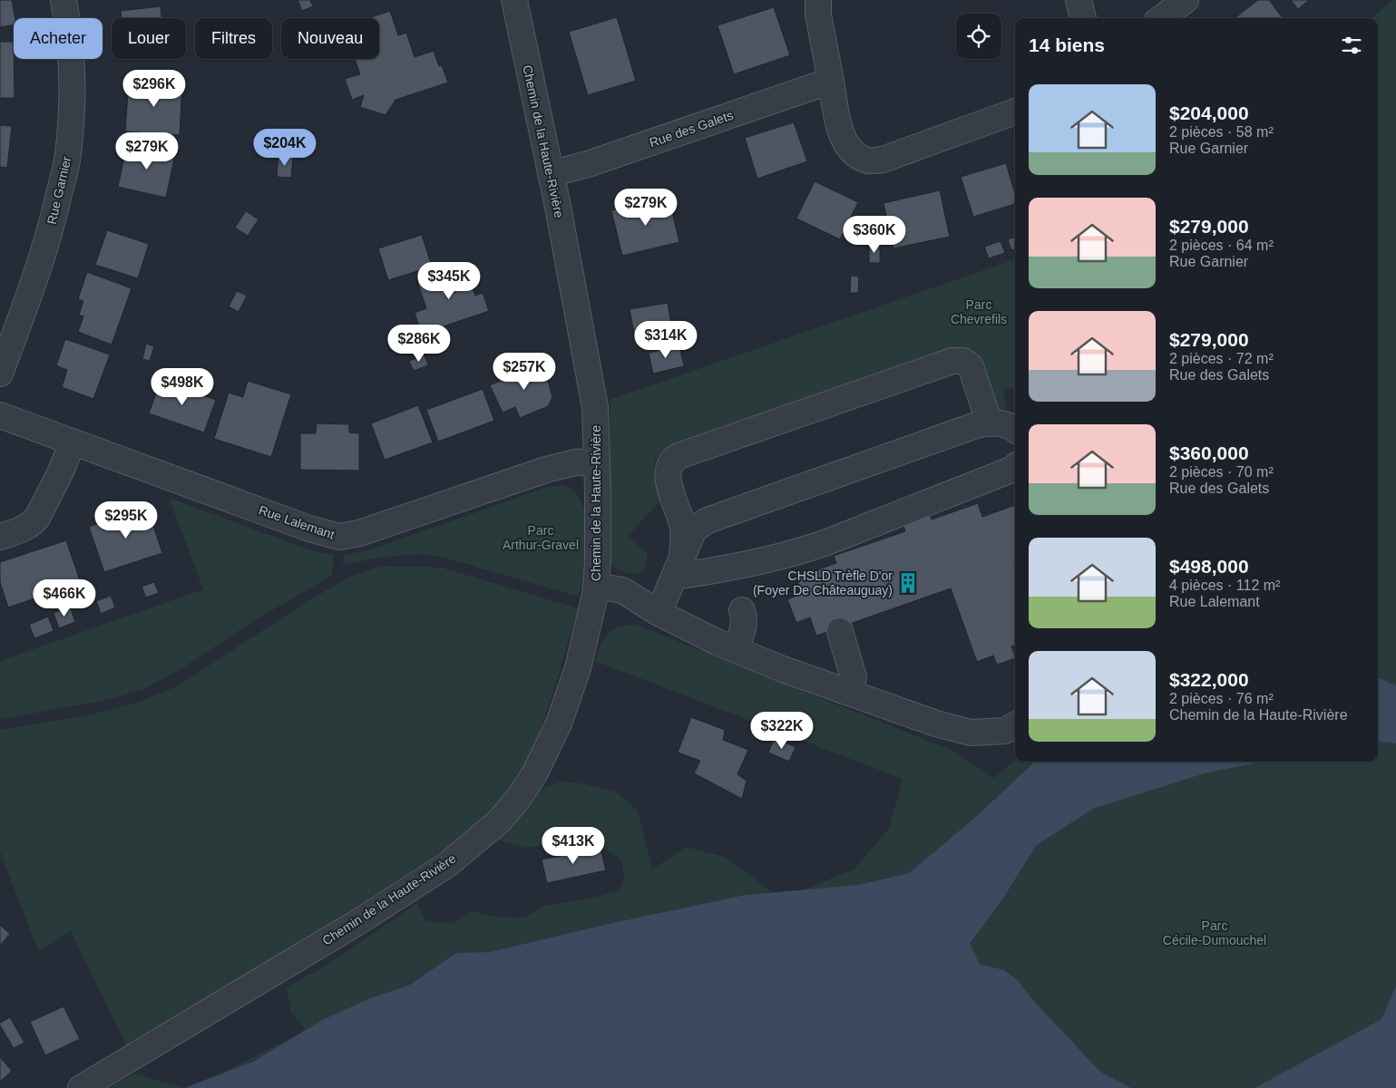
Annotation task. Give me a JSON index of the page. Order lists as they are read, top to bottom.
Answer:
{
  "streets": {
    "street": [
      "Rue des Galets",
      "Chemin de la Haute-Rivière",
      "Rue Garnier",
      "Rue Lalemant"
    ]
  },
  "crossings": [
    ["Rue des Galets", "Chemin de la Haute-Rivière"],
    ["Chemin de la Haute-Rivière", "Rue Lalemant"]
  ],
  "parks": ["Parc Chevrefils", "Parc Arthur-Gravel", "Parc Cécile-Dumouchel"],
  "places": {
    "building": ["CHSLD Trèfle D'or (Foyer De Châteauguay)"]
  },
  "page": {
    "chip": [
      "Acheter",
      "Louer",
      "Filtres",
      "Nouveau"
    ],
    "heading": "14 biens",
    "price": [
      "$296K",
      "$204K",
      "$279K",
      "$279K",
      "$360K",
      "$345K",
      "$314K",
      "$286K",
      "$257K",
      "$498K",
      "$295K",
      "$466K",
      "$322K",
      "$413K"
    ],
    "list": [
      {
        "name": "$204,000",
        "note": "2 pièces · 58 m² · Rue Garnier"
      },
      {
        "name": "$279,000",
        "note": "2 pièces · 64 m² · Rue Garnier"
      },
      {
        "name": "$279,000",
        "note": "2 pièces · 72 m² · Rue des Galets"
      },
      {
        "name": "$360,000",
        "note": "2 pièces · 70 m² · Rue des Galets"
      },
      {
        "name": "$498,000",
        "note": "4 pièces · 112 m² · Rue Lalemant"
      },
      {
        "name": "$322,000",
        "note": "2 pièces · 76 m² · Chemin de la Haute-Rivière"
      }
    ]
  }
}
